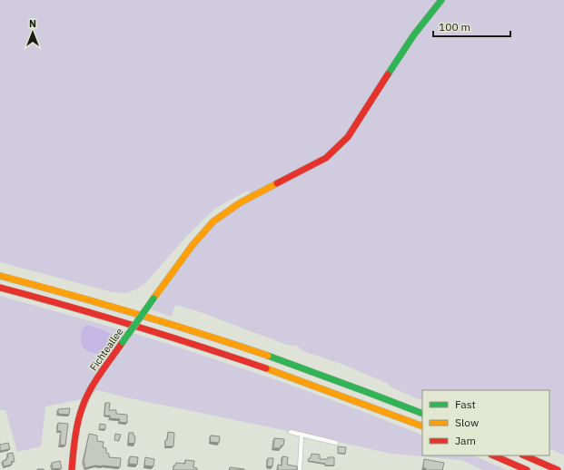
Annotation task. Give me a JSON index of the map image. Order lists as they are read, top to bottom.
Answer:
{
  "streets": {
    "main road": ["Fichteallee"]
  },
  "legend": ["Fast", "Slow", "Jam"],
  "scale_bar": "100 m",
  "north": "top"
}
